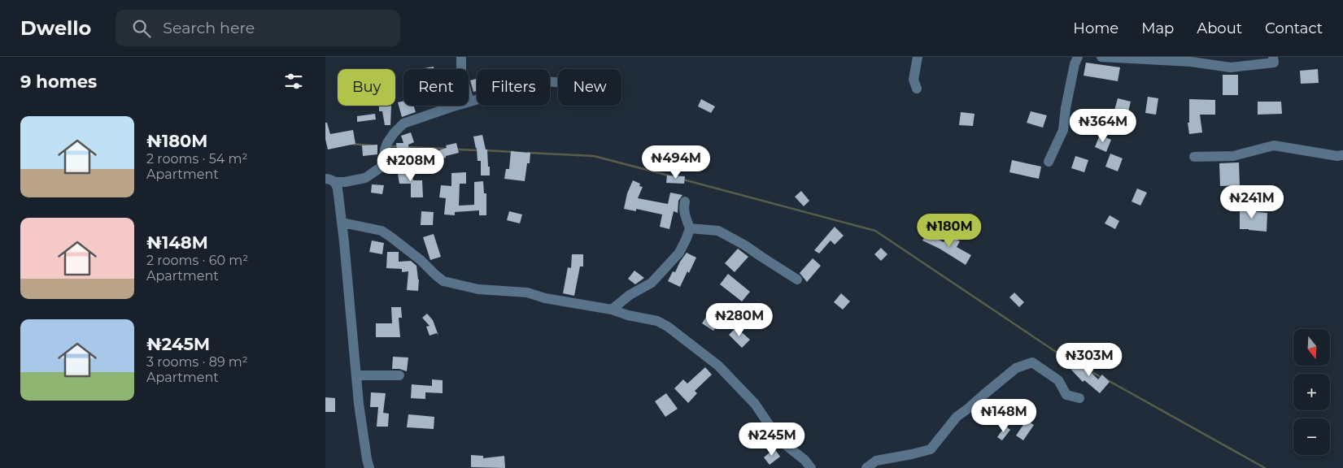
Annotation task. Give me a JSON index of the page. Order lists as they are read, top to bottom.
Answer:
{
  "north": "bottom",
  "page": {
    "header": "Dwello",
    "search": "Search here",
    "nav": [
      "Home",
      "Map",
      "About",
      "Contact"
    ],
    "heading": "9 homes",
    "chip": [
      "Buy",
      "Rent",
      "Filters",
      "New"
    ],
    "list": [
      {
        "name": "₦180M",
        "note": "2 rooms · 54 m² · Apartment"
      },
      {
        "name": "₦148M",
        "note": "2 rooms · 60 m² · Apartment"
      },
      {
        "name": "₦245M",
        "note": "3 rooms · 89 m² · Apartment"
      }
    ],
    "price": [
      "₦364M",
      "₦494M",
      "₦208M",
      "₦241M",
      "₦180M",
      "₦280M",
      "₦303M",
      "₦148M",
      "₦245M"
    ],
    "map_buttons": ["+", "−"]
  }
}
